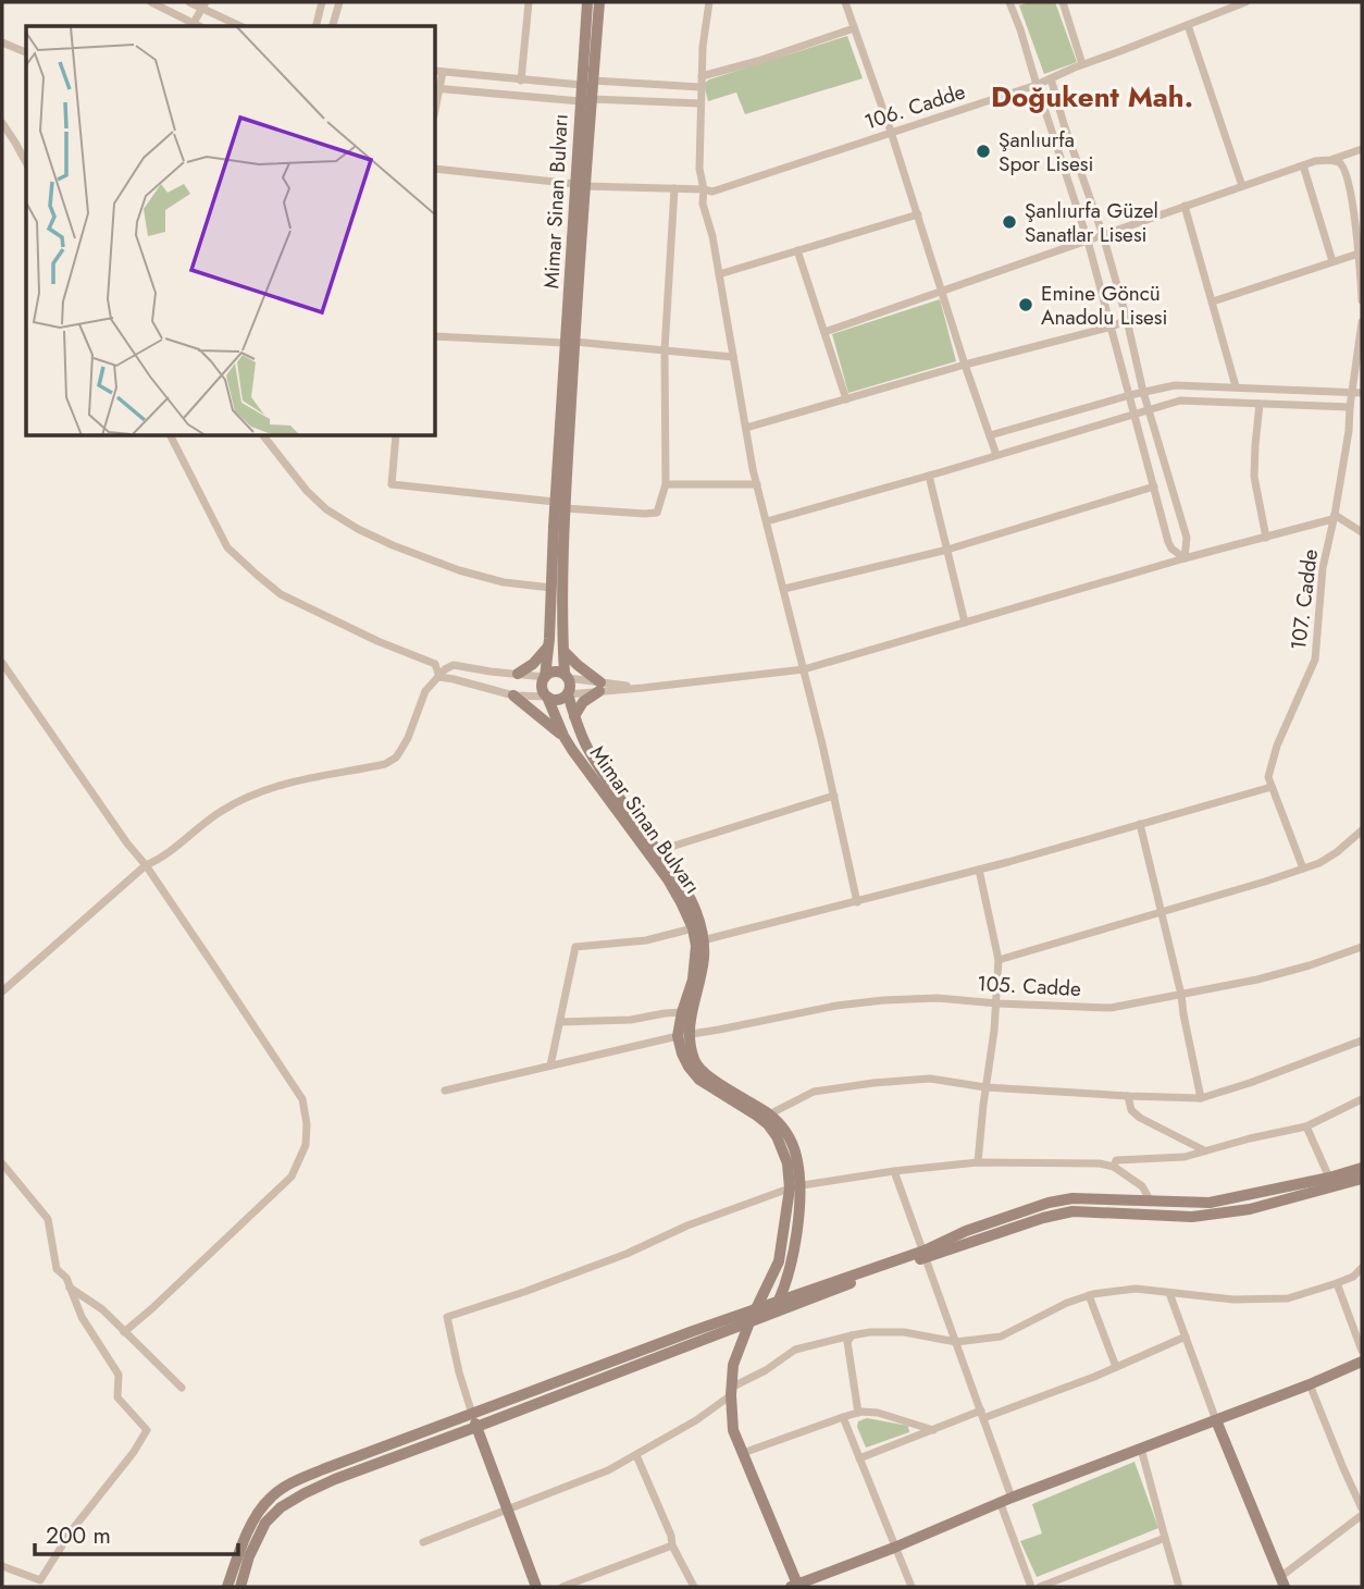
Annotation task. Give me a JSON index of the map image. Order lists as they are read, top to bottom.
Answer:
{
  "streets": {
    "main road": ["Mimar Sinan Bulvarı"],
    "street": ["106. Cadde", "107. Cadde", "105. Cadde"]
  },
  "crossings": [
    ["106. Cadde", "Mimar Sinan Bulvarı"],
    ["Mimar Sinan Bulvarı", "105. Cadde"]
  ],
  "districts": ["Doğukent Mah."],
  "places": ["Şanlıurfa Spor Lisesi", "Şanlıurfa Güzel Sanatlar Lisesi", "Emine Göncü Anadolu Lisesi"],
  "scale_bar": "200 m"
}
